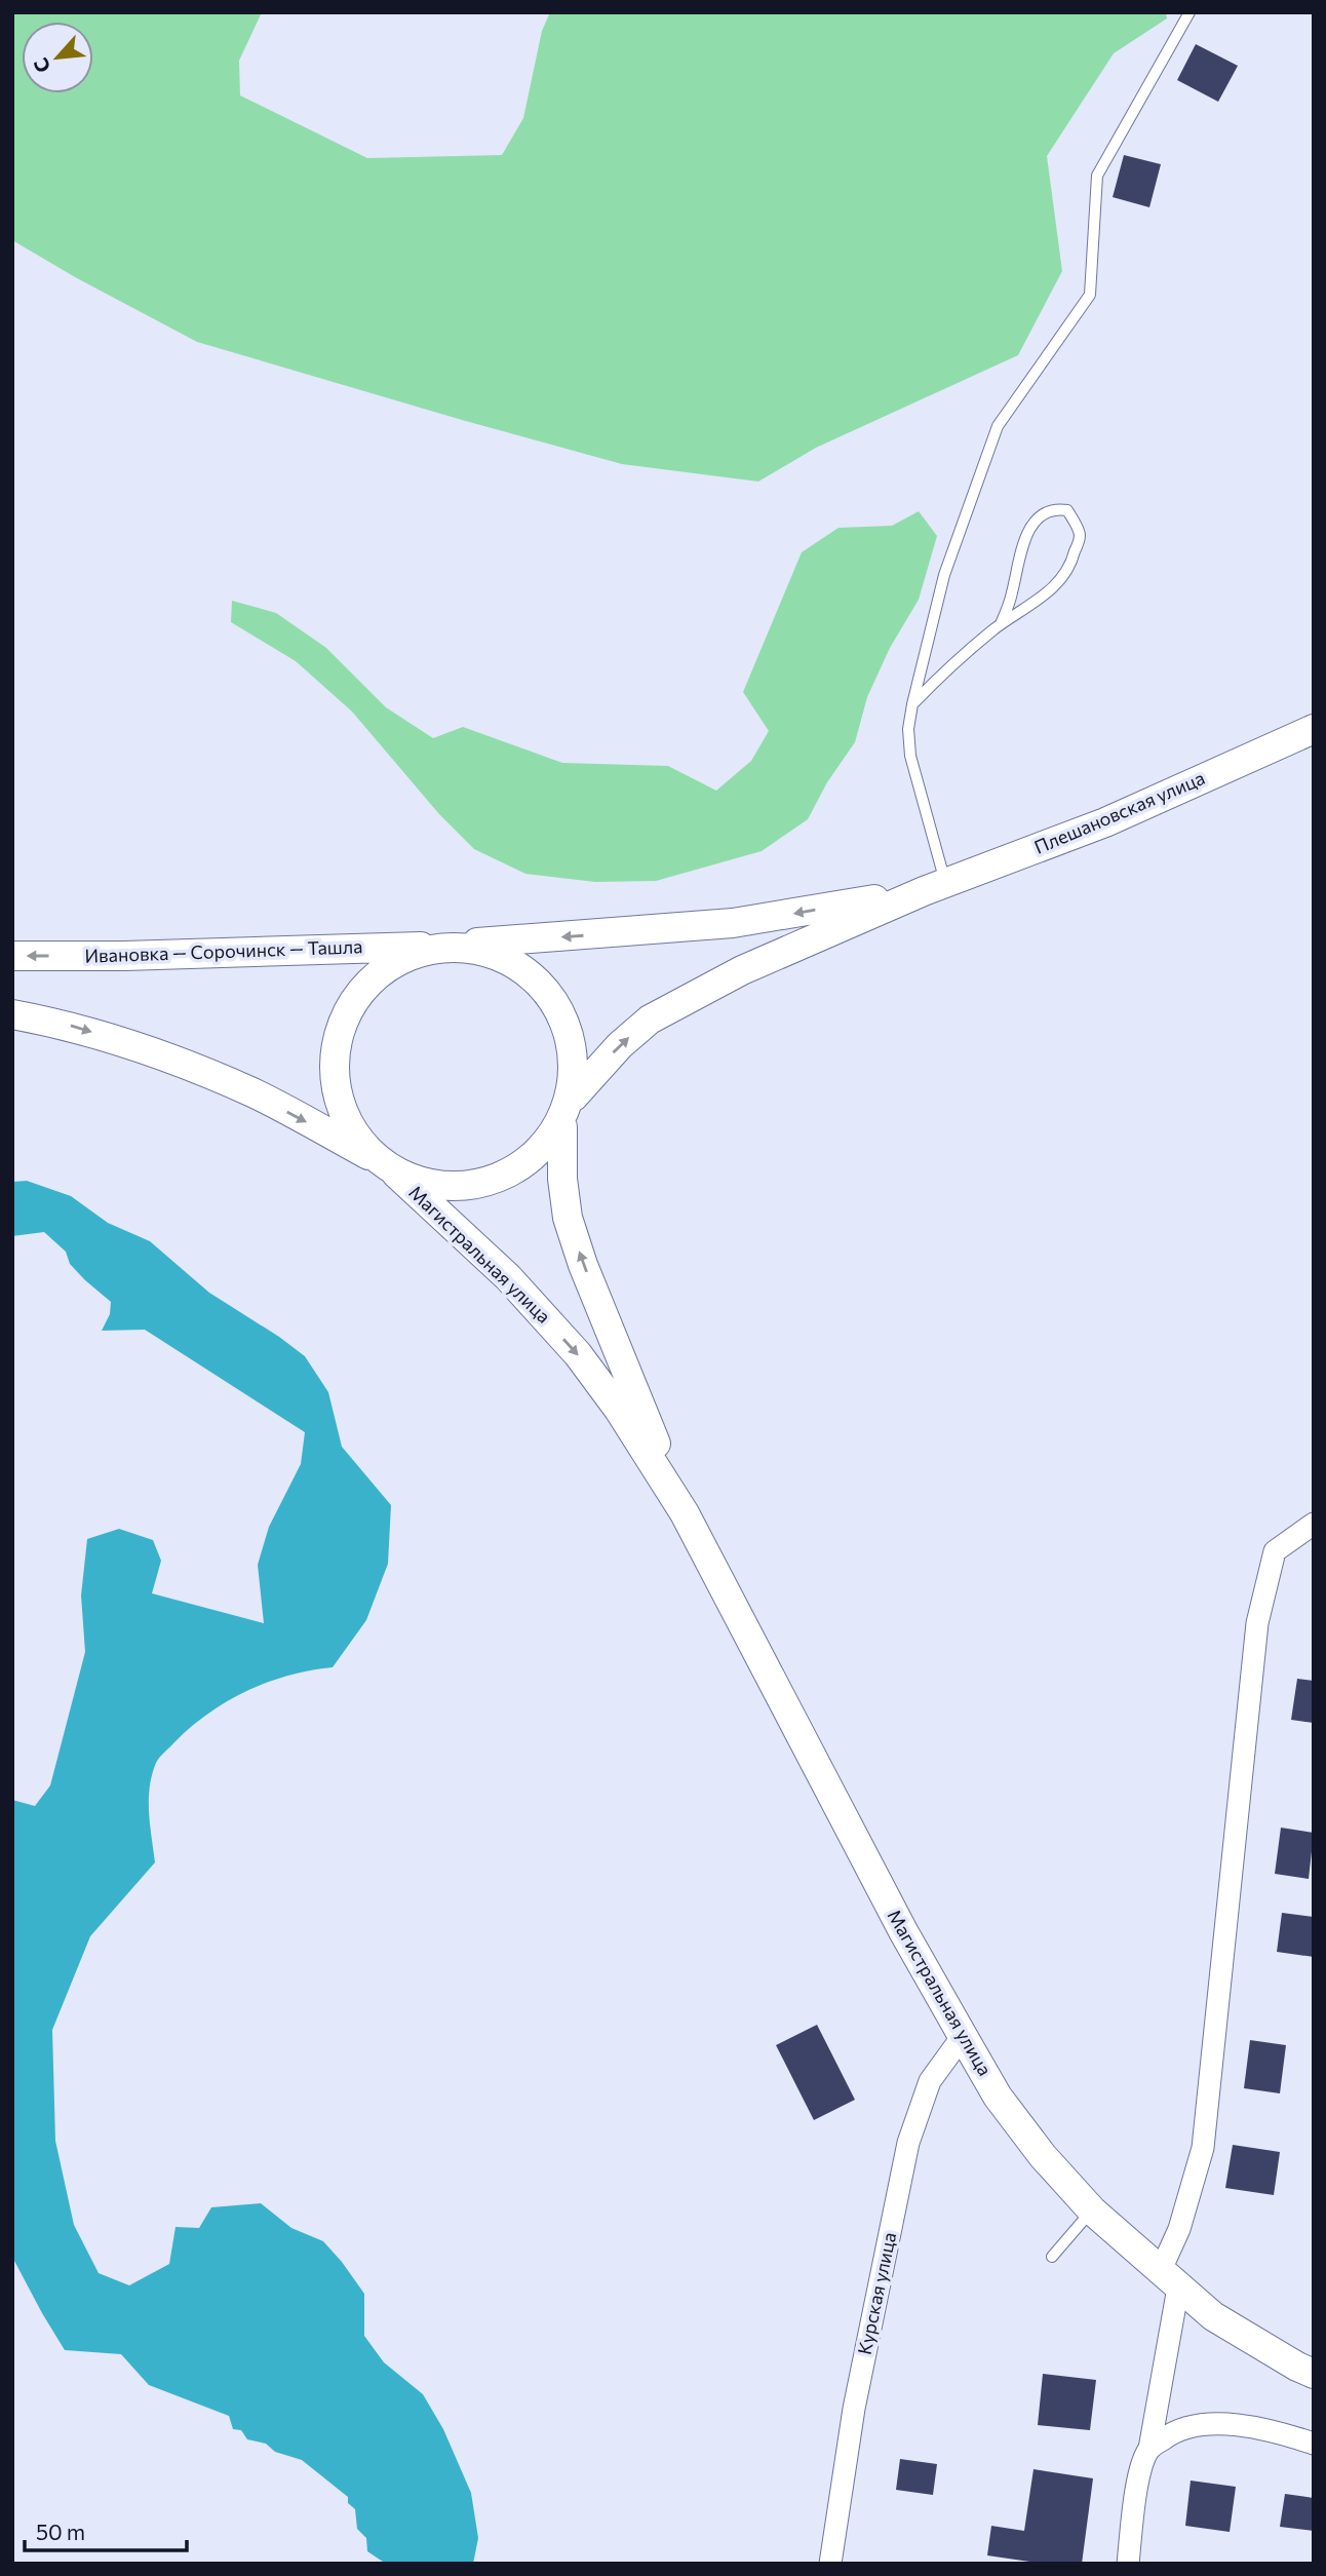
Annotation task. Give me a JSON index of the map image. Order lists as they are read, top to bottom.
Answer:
{
  "streets": {
    "main road": ["Плешановская улица", "Ивановка — Сорочинск — Ташла", "Магистральная улица"],
    "street": ["Курская улица"]
  },
  "crossings": [
    ["Ивановка — Сорочинск — Ташла", "Магистральная улица"],
    ["Магистральная улица", "Курская улица"]
  ],
  "scale_bar": "50 m",
  "north": "bottom left"
}
